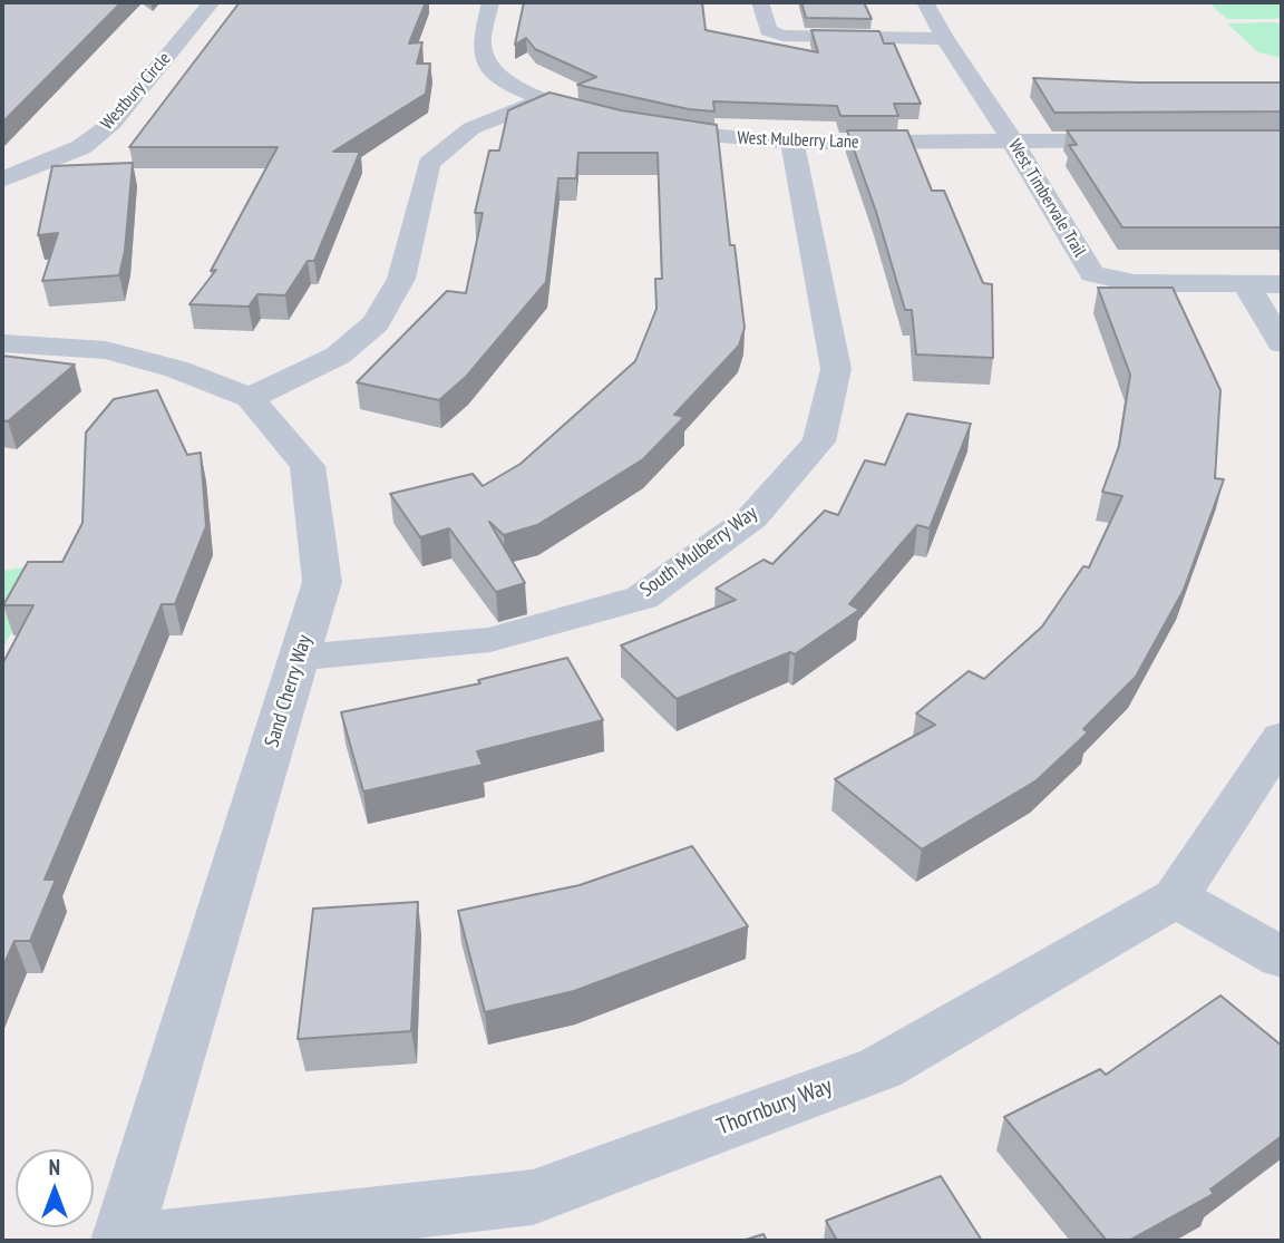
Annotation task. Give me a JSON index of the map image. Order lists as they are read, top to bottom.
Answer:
{
  "streets": {
    "street": [
      "Westbury Circle",
      "West Mulberry Lane",
      "West Timbervale Trail",
      "South Mulberry Way",
      "Sand Cherry Way",
      "Thornbury Way"
    ]
  },
  "crossings": [
    ["West Mulberry Lane", "West Timbervale Trail"],
    ["West Mulberry Lane", "South Mulberry Way"],
    ["South Mulberry Way", "Sand Cherry Way"]
  ],
  "north": "top"
}
